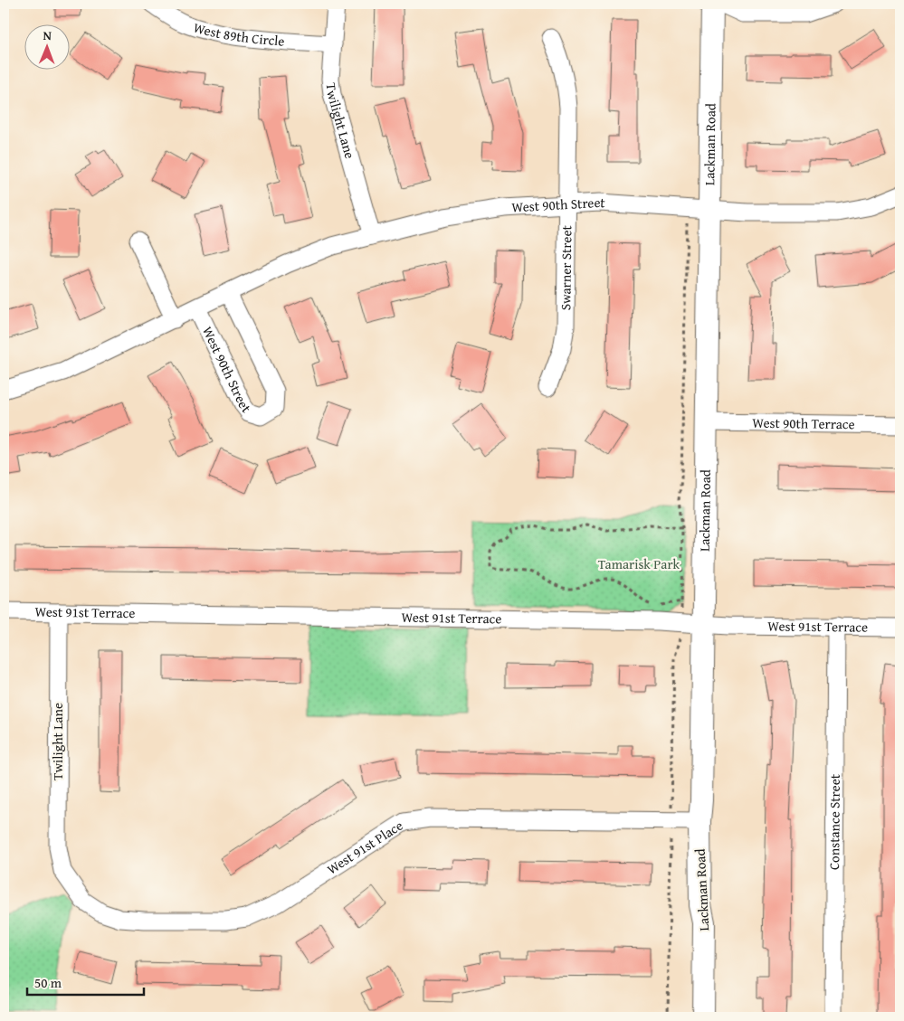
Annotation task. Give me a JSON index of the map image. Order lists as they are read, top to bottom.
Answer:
{
  "streets": {
    "main road": ["Lackman Road"],
    "street": [
      "West 89th Circle",
      "Twilight Lane",
      "West 90th Street",
      "Swarner Street",
      "West 90th Terrace",
      "West 91st Terrace",
      "Constance Street",
      "West 91st Place"
    ]
  },
  "crossings": [
    ["West 89th Circle", "Twilight Lane"],
    ["Twilight Lane", "West 90th Street"],
    ["Twilight Lane", "West 91st Terrace"],
    ["Twilight Lane", "West 91st Place"],
    ["Lackman Road", "West 90th Street"],
    ["Lackman Road", "West 90th Terrace"],
    ["Lackman Road", "West 91st Terrace"],
    ["Lackman Road", "West 91st Place"],
    ["West 90th Street", "Swarner Street"],
    ["West 91st Terrace", "Constance Street"]
  ],
  "parks": ["Tamarisk Park"],
  "scale_bar": "50 m",
  "north": "top"
}
